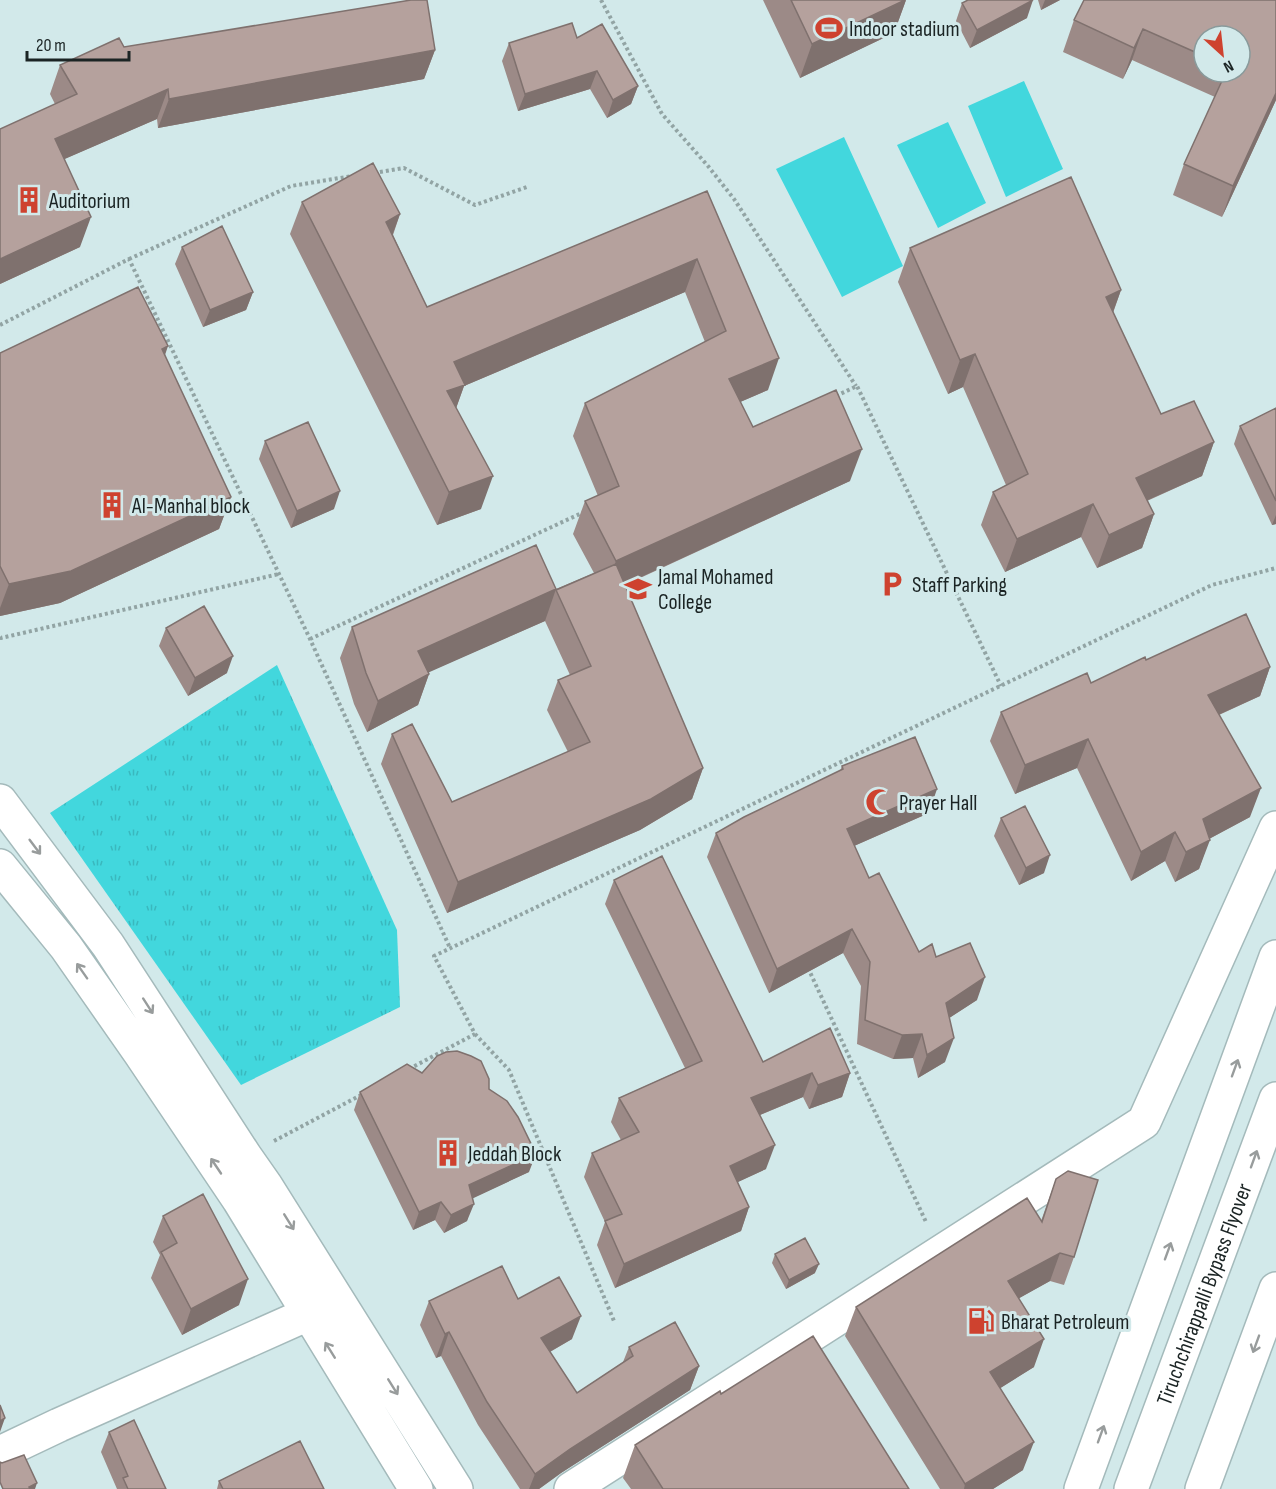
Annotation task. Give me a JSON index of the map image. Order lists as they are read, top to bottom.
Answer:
{
  "streets": {
    "main road": ["Tiruchchirappalli Bypass Flyover"]
  },
  "places": {
    "sports": ["Indoor stadium"],
    "building": ["Auditorium", "Al-Manhal block", "Jeddah Block"],
    "parking": ["Staff Parking"],
    "school or university": ["Jamal Mohamed College"],
    "mosque": ["Prayer Hall"],
    "fuel station": ["Bharat Petroleum"]
  },
  "scale_bar": "20 m",
  "north": "bottom right"
}
